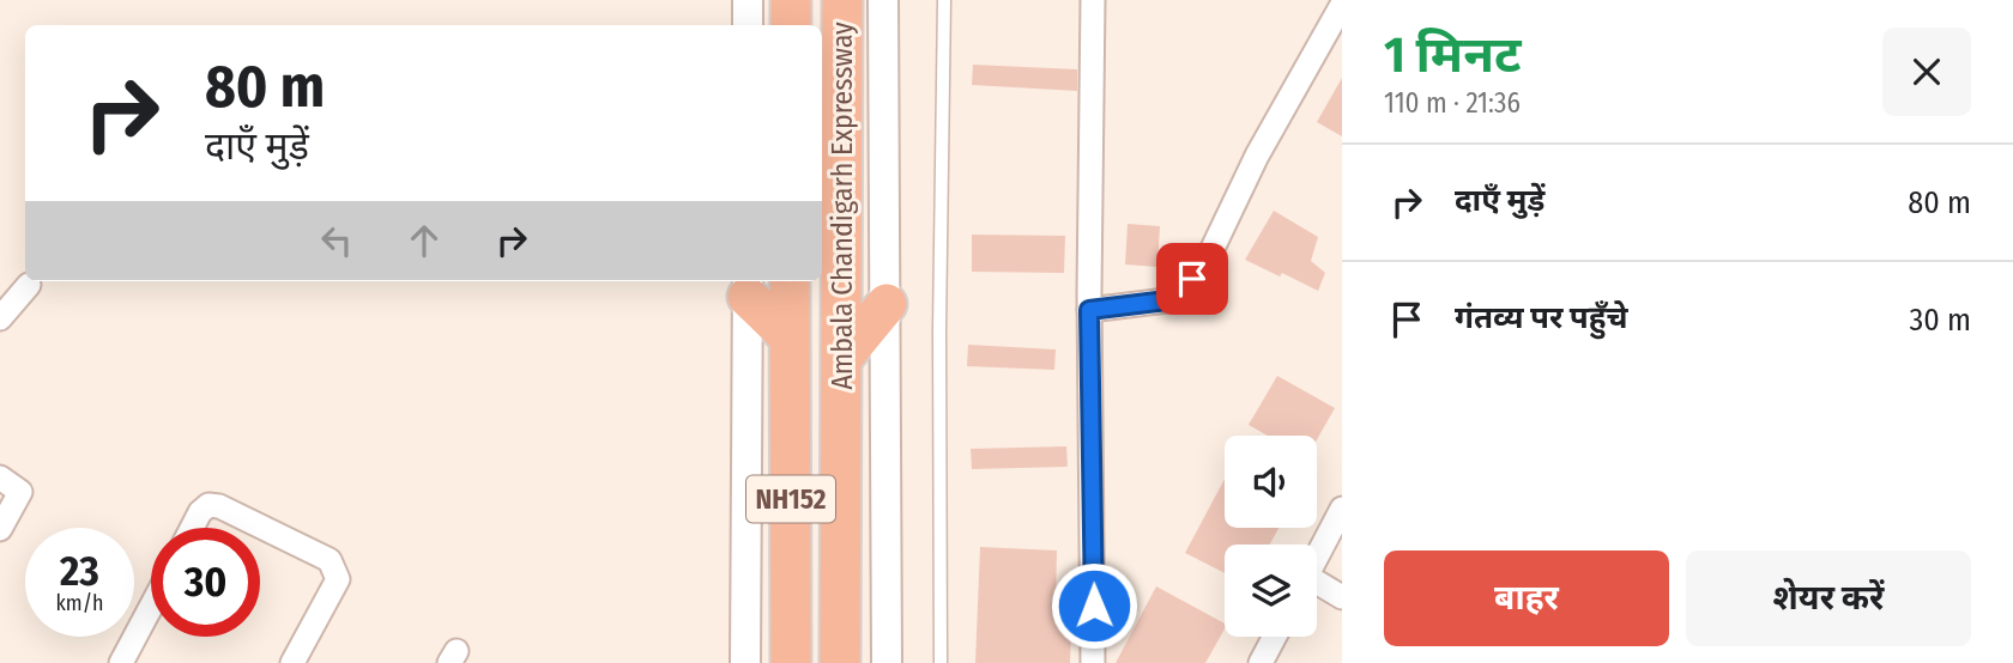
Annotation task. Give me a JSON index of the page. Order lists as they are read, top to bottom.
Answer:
{
  "streets": {
    "highway": ["Ambala Chandigarh Expressway", "NH152"]
  },
  "page": {
    "heading": ["1 मिनट", "110 m · 21:36"],
    "turn": ["80 m", "दाएँ मुड़ें"],
    "list": [
      {
        "name": "दाएँ मुड़ें",
        "value": "80 m"
      },
      {
        "name": "गंतव्य पर पहुँचे",
        "value": "30 m"
      }
    ],
    "speed": "23 km/h",
    "limit": "30",
    "buttons": ["बाहर", "शेयर करें"]
  }
}
